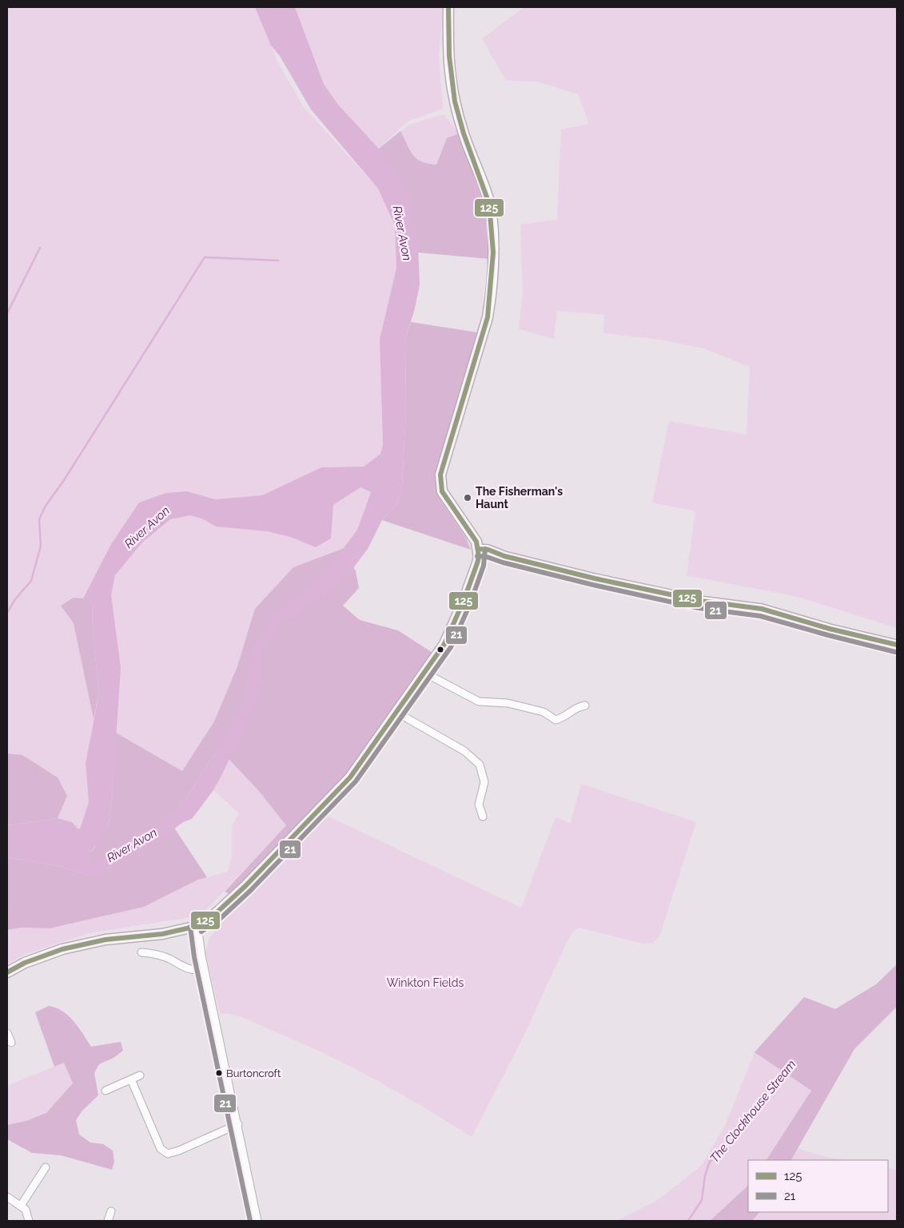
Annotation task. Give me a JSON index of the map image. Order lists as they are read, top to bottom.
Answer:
{
  "water": ["River Avon", "The Clockhouse Stream"],
  "parks": ["Winkton Fields"],
  "places": ["The Fisherman's Haunt", "Burtoncroft"],
  "lines": ["transit line 125", "transit line 21"],
  "legend": ["125", "21"]
}
